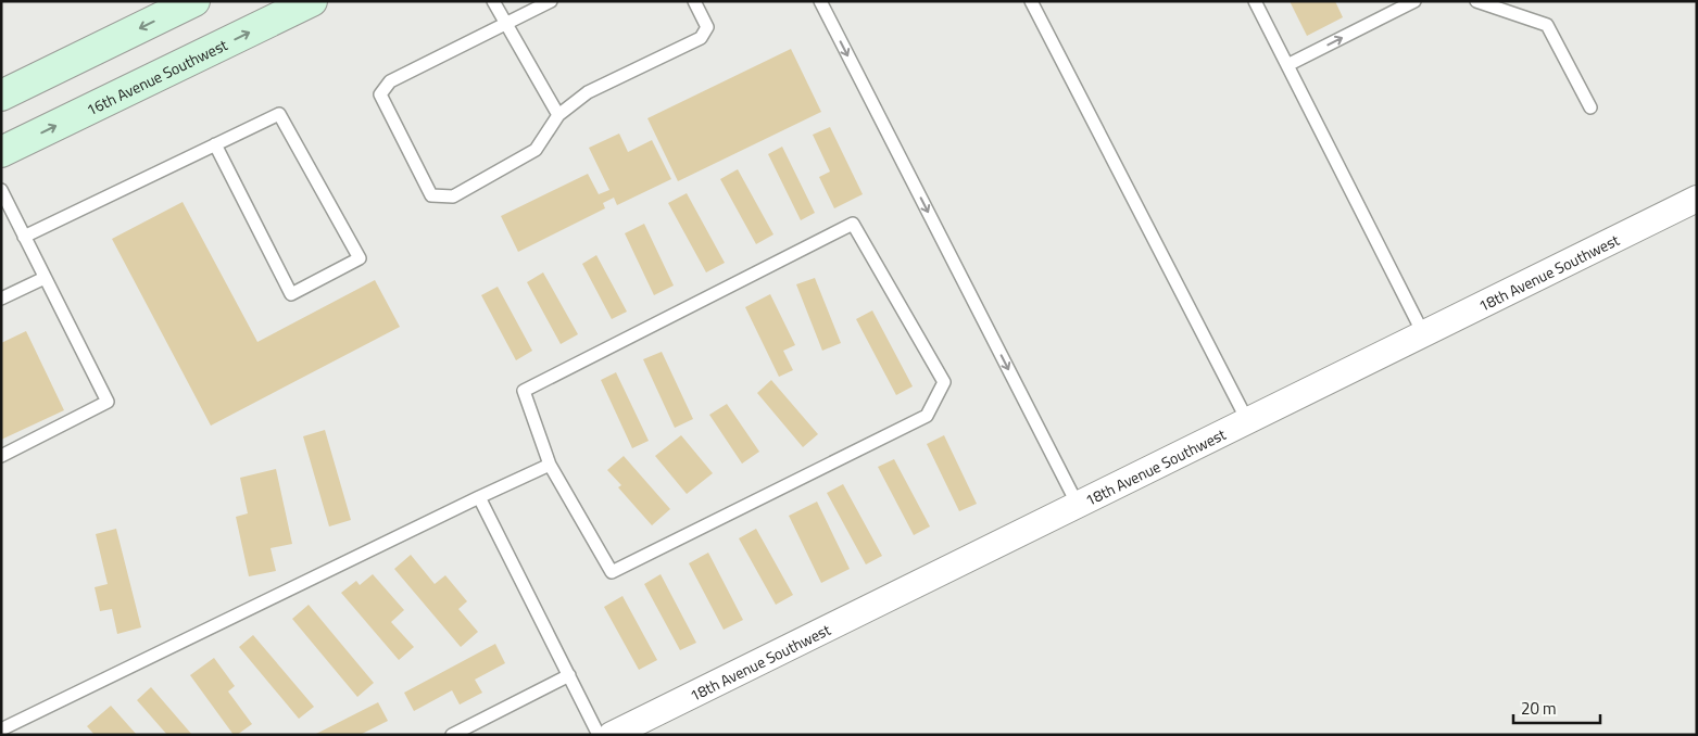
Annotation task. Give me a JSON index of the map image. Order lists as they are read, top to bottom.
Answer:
{
  "streets": {
    "main road": ["16th Avenue Southwest"],
    "street": ["18th Avenue Southwest"]
  },
  "scale_bar": "20 m"
}
